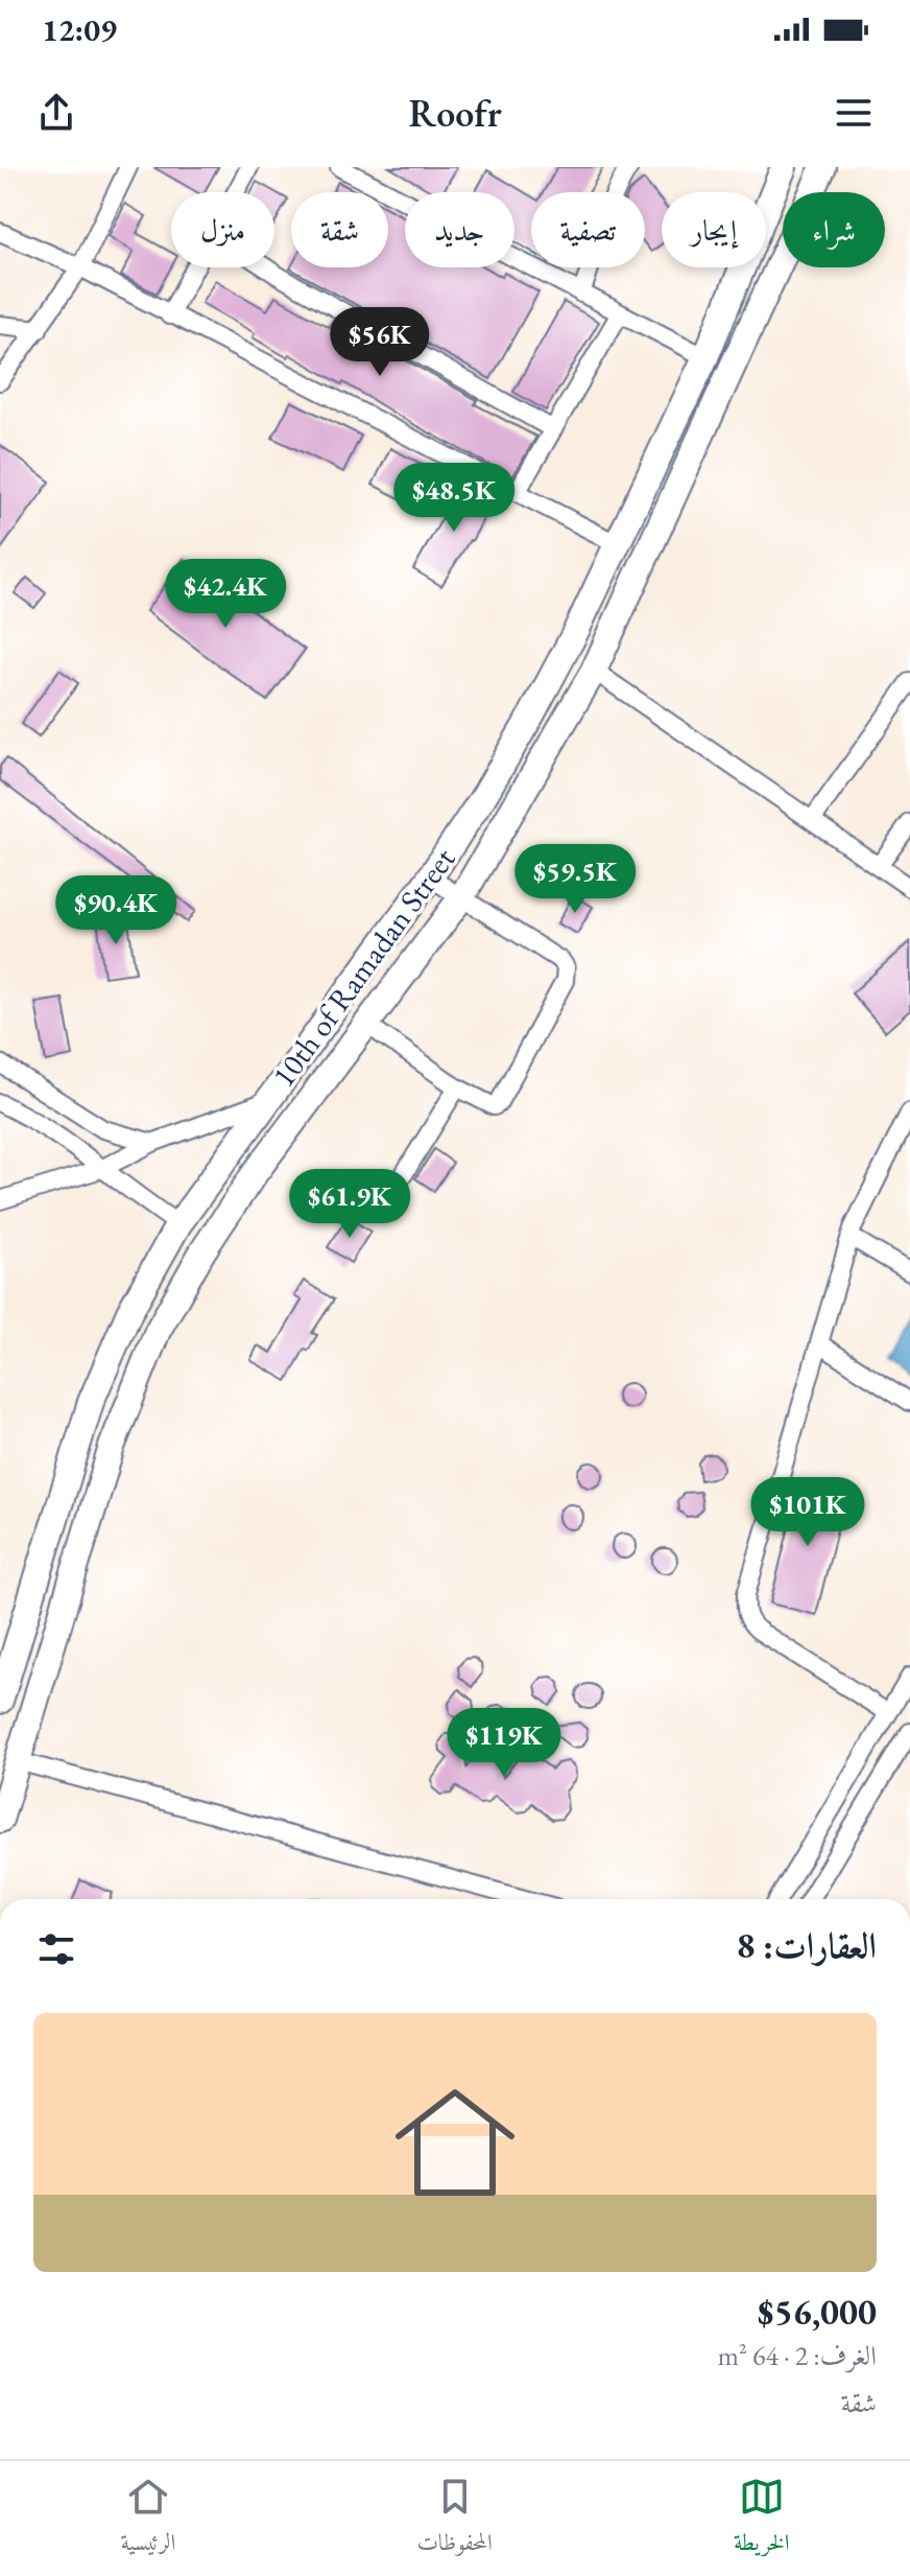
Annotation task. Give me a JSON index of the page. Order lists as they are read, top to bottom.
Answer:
{
  "streets": {
    "main road": ["10th of Ramadan Street"]
  },
  "page": {
    "status": "12:09",
    "header": "Roofr",
    "chip": [
      "شراء",
      "إيجار",
      "تصفية",
      "جديد",
      "شقة",
      "منزل"
    ],
    "price": [
      "$56K",
      "$48.5K",
      "$42.4K",
      "$59.5K",
      "$90.4K",
      "$61.9K",
      "$101K",
      "$119K"
    ],
    "heading": "العقارات: 8",
    "list": [
      {
        "name": "$56,000",
        "note": "الغرف: 2 · 64 m² · شقة"
      }
    ],
    "tabs": ["الخريطة", "المحفوظات", "الرئيسية"]
  }
}
